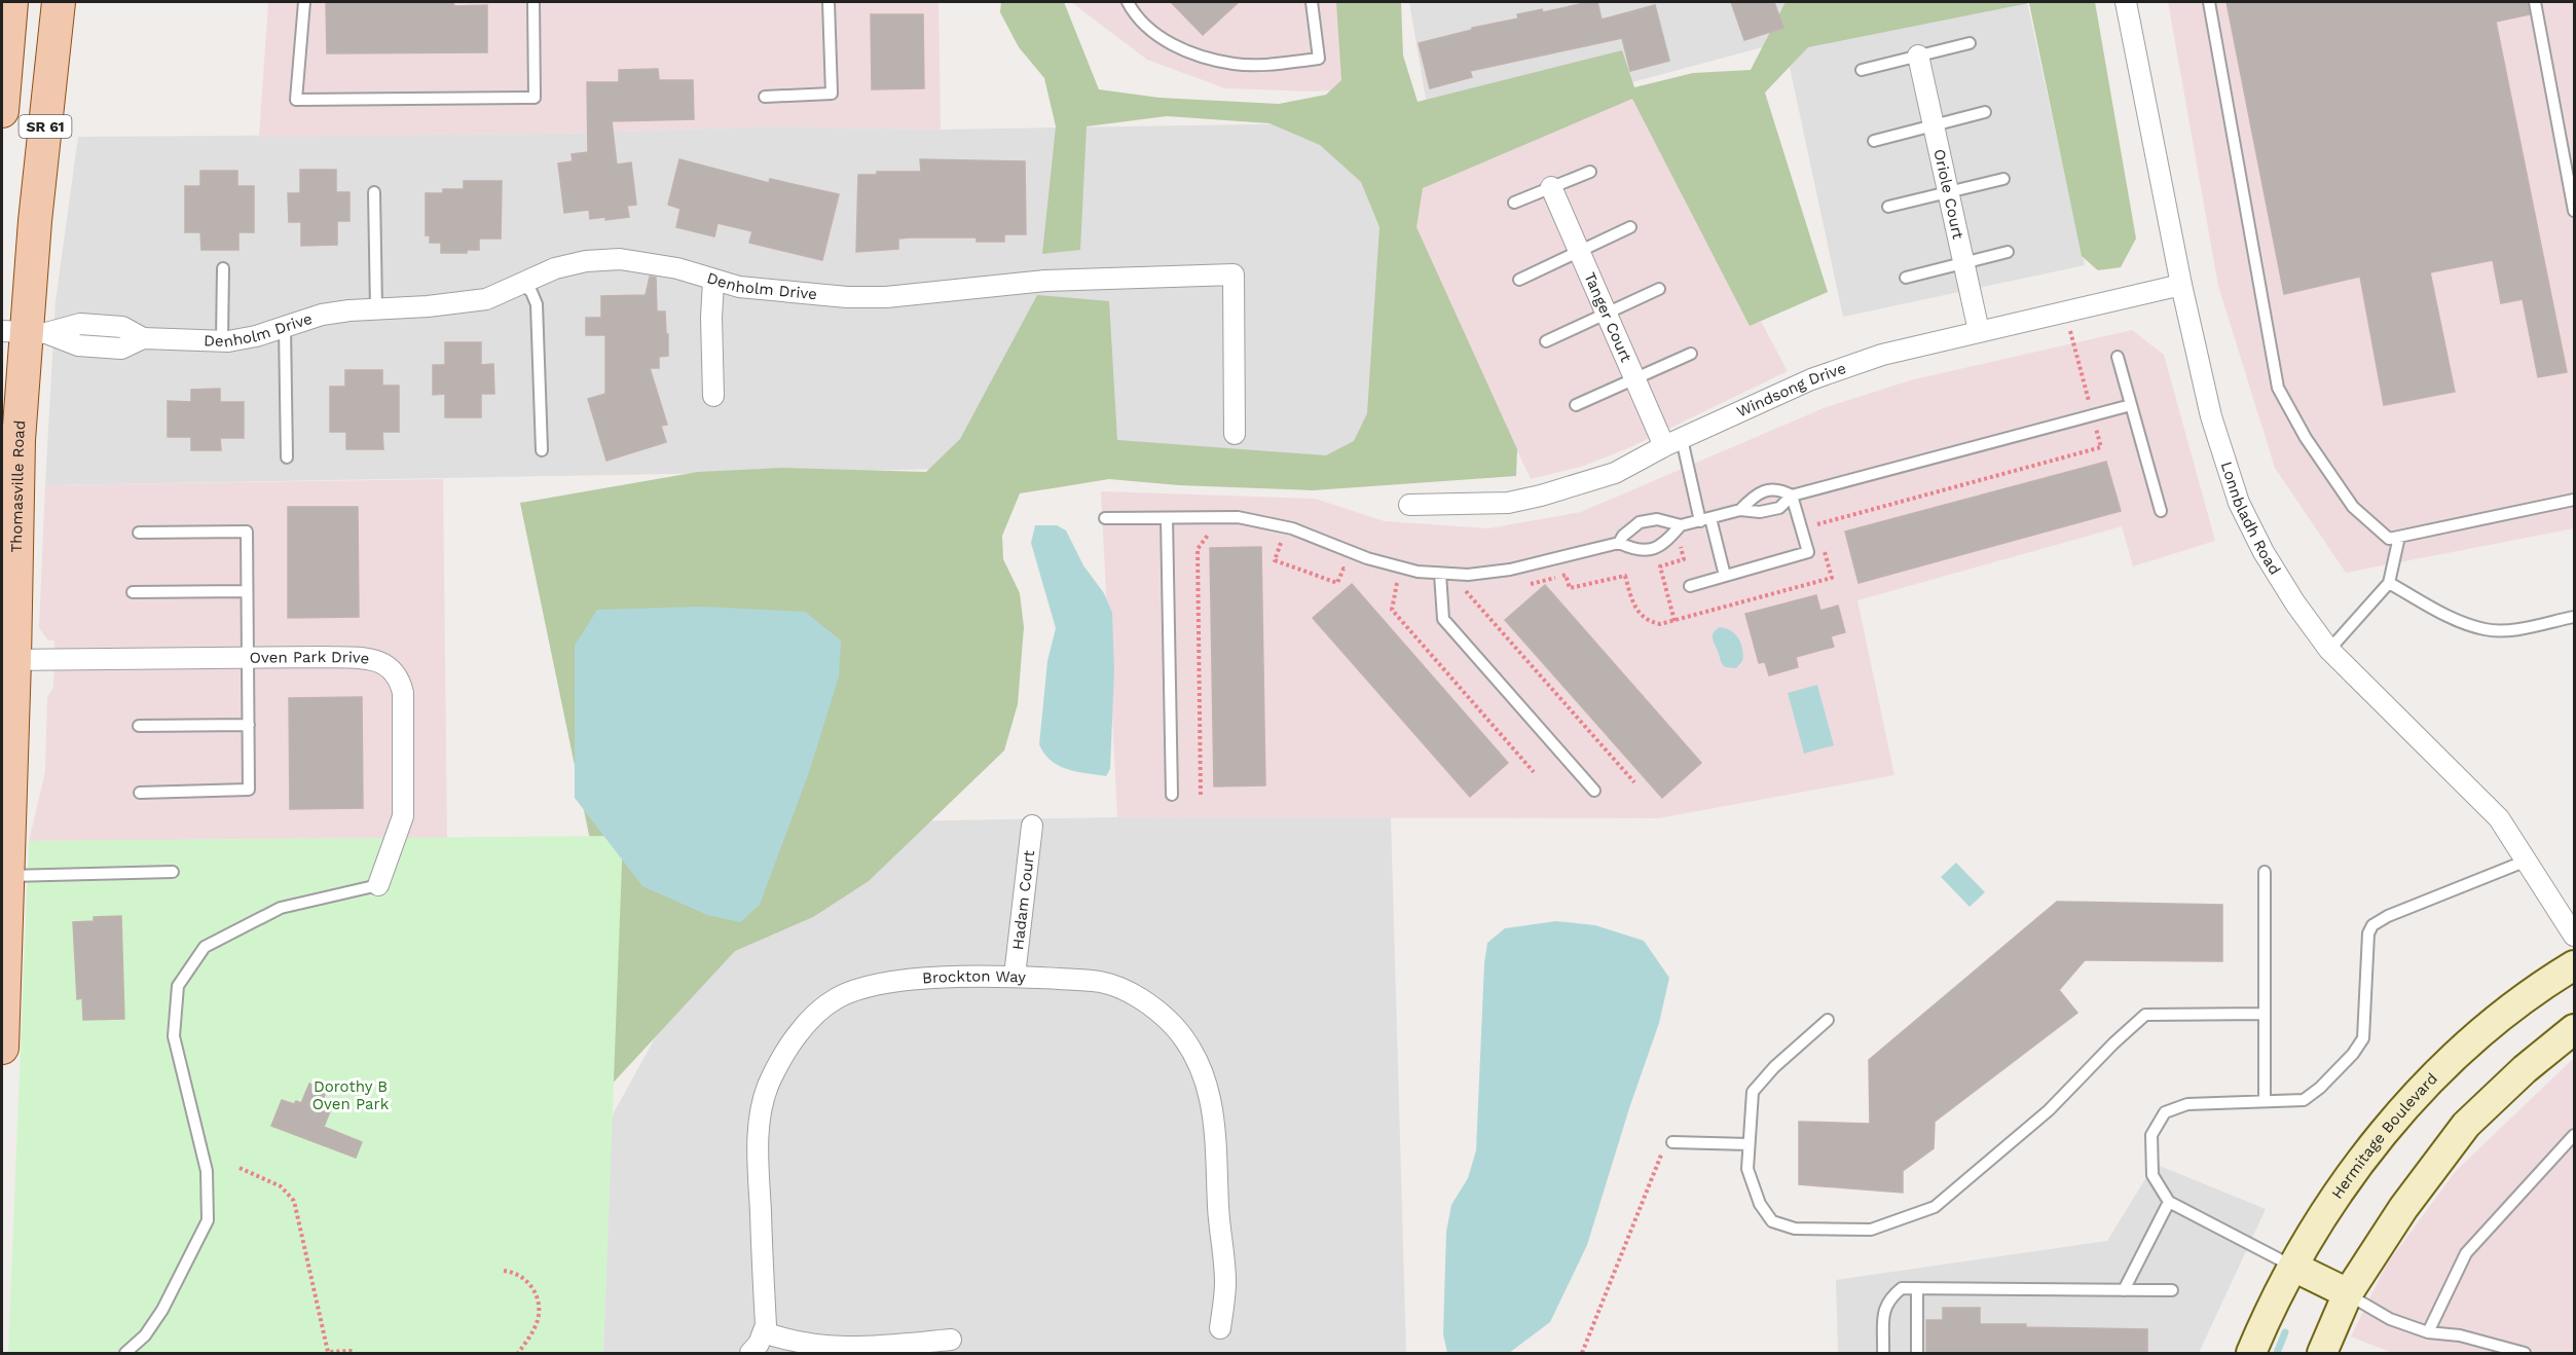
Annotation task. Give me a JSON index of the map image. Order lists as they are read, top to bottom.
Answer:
{
  "streets": {
    "main road": ["SR 61", "Thomasville Road"],
    "street": [
      "Oriole Court",
      "Denholm Drive",
      "Tanger Court",
      "Windsong Drive",
      "Lonnbladh Road",
      "Oven Park Drive",
      "Hadam Court",
      "Brockton Way",
      "Hermitage Boulevard"
    ]
  },
  "crossings": [
    ["Oriole Court", "Windsong Drive"],
    ["Denholm Drive", "Thomasville Road"],
    ["Tanger Court", "Windsong Drive"],
    ["Windsong Drive", "Lonnbladh Road"],
    ["Thomasville Road", "Oven Park Drive"],
    ["Hadam Court", "Brockton Way"]
  ],
  "parks": ["Dorothy B Oven Park"]
}
